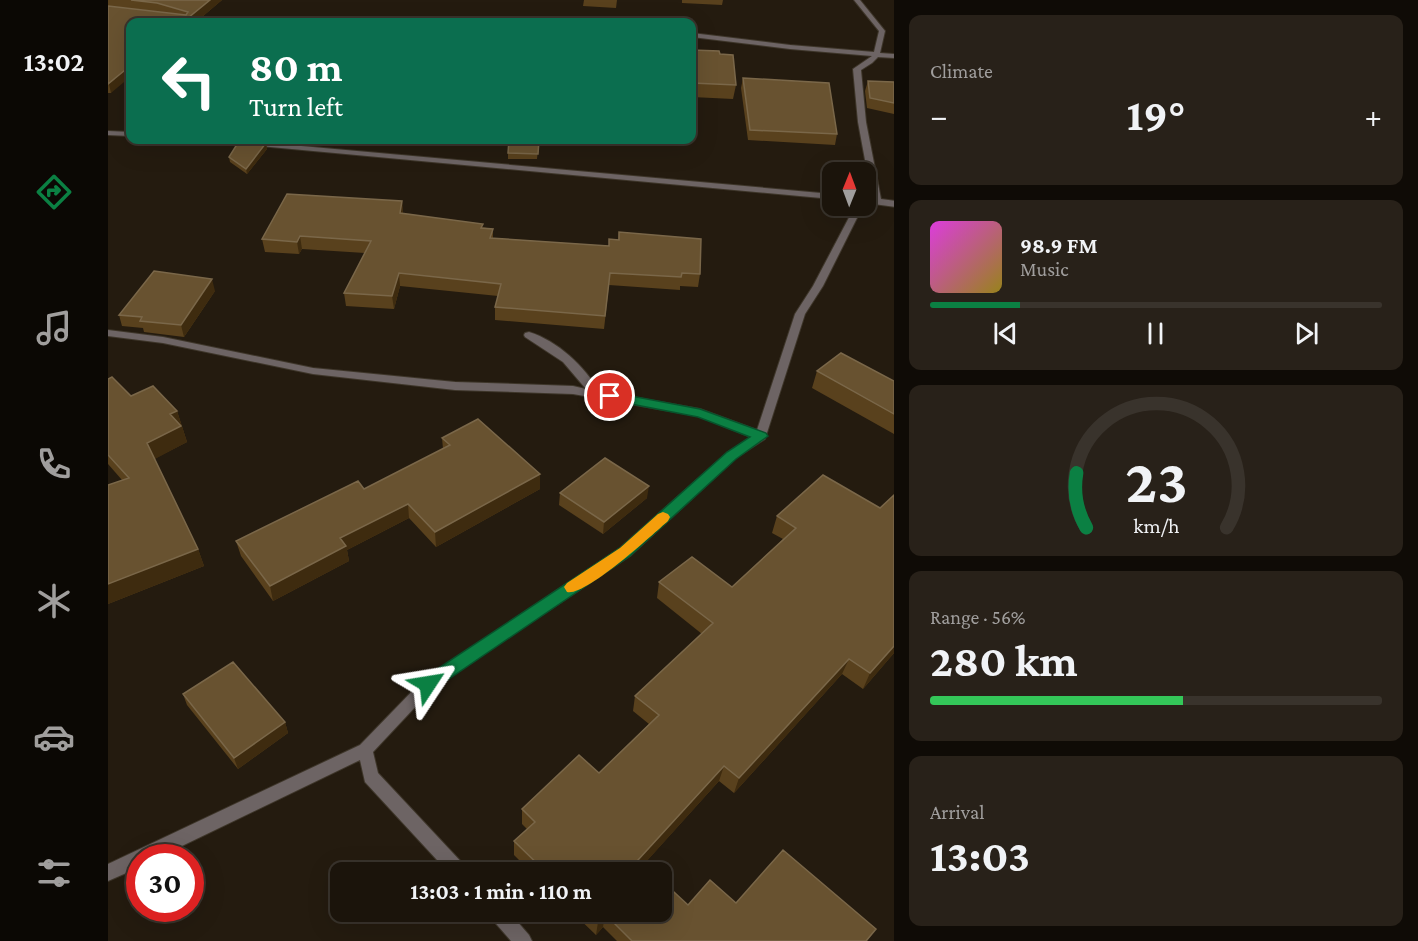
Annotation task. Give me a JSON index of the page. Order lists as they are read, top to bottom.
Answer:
{
  "north": "top",
  "page": {
    "tabs": "13:02",
    "tile": [
      "Climate",
      ["Range · 56%", "280 km"],
      ["Arrival", "13:03"]
    ],
    "turn": ["80 m", "Turn left"],
    "heat": ["−", "19°", "+"],
    "song": ["98.9 FM", "Music"],
    "limit": "30",
    "trip": "13:03 · 1 min · 110 m",
    "gauge": ["23", "km/h"]
  }
}
